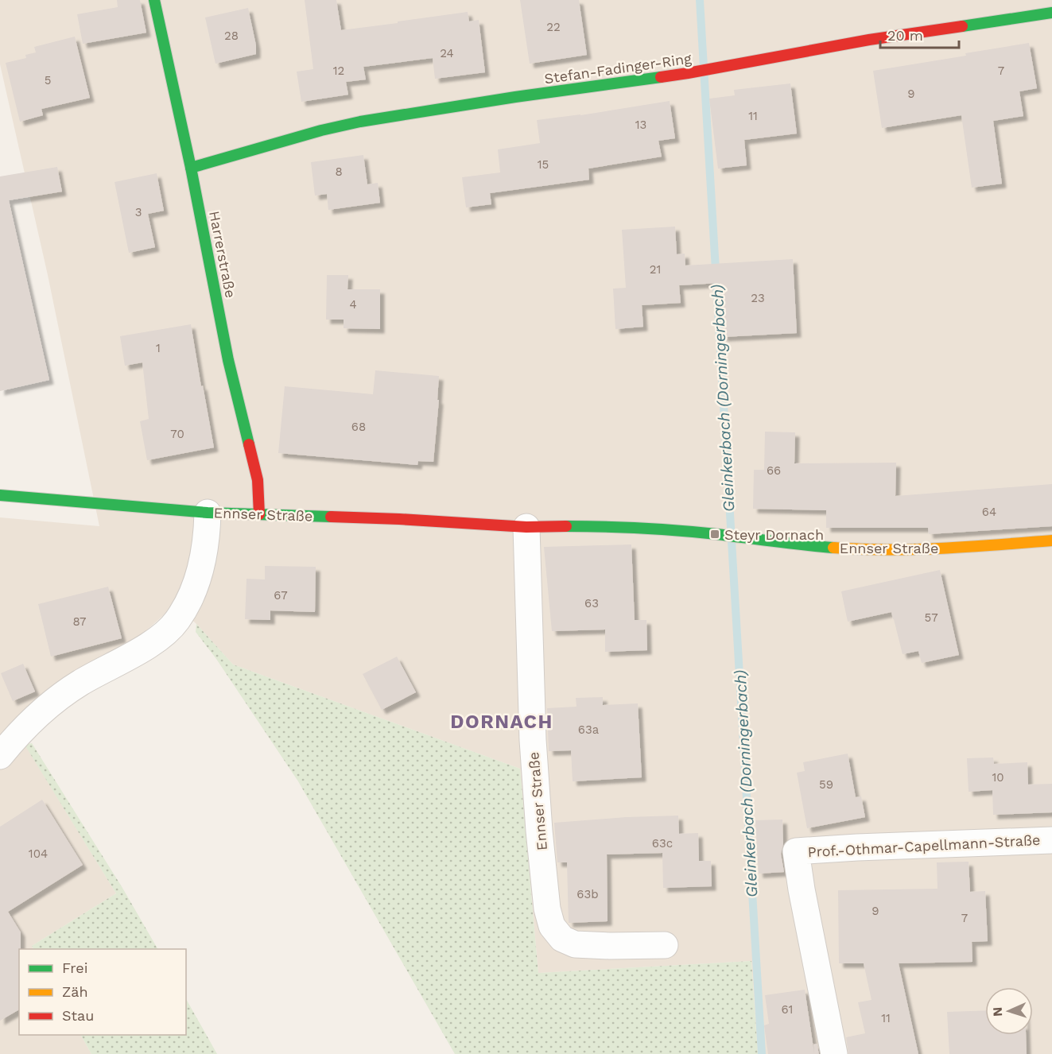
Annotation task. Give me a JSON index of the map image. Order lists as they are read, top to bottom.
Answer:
{
  "streets": {
    "street": [
      "Stefan-Fadinger-Ring",
      "Harrerstraße",
      "Ennser Straße",
      "Prof.-Othmar-Capellmann-Straße"
    ]
  },
  "crossings": [
    ["Stefan-Fadinger-Ring", "Harrerstraße"],
    ["Harrerstraße", "Ennser Straße"]
  ],
  "districts": ["DORNACH"],
  "water": ["Gleinkerbach (Dorningerbach)"],
  "places": {
    "transit": ["Steyr Dornach"]
  },
  "house_numbers": [
    "22",
    "28",
    "24",
    "12",
    "7",
    "5",
    "9",
    "11",
    "13",
    "15",
    "8",
    "3",
    "21",
    "23",
    "4",
    "1",
    "68",
    "70",
    "66",
    "64",
    "67",
    "63",
    "57",
    "87",
    "63a",
    "10",
    "59",
    "63c",
    "104",
    "63b",
    "9",
    "7",
    "61",
    "11"
  ],
  "legend": ["Frei", "Zäh", "Stau"],
  "scale_bar": "20 m",
  "north": "left"
}
